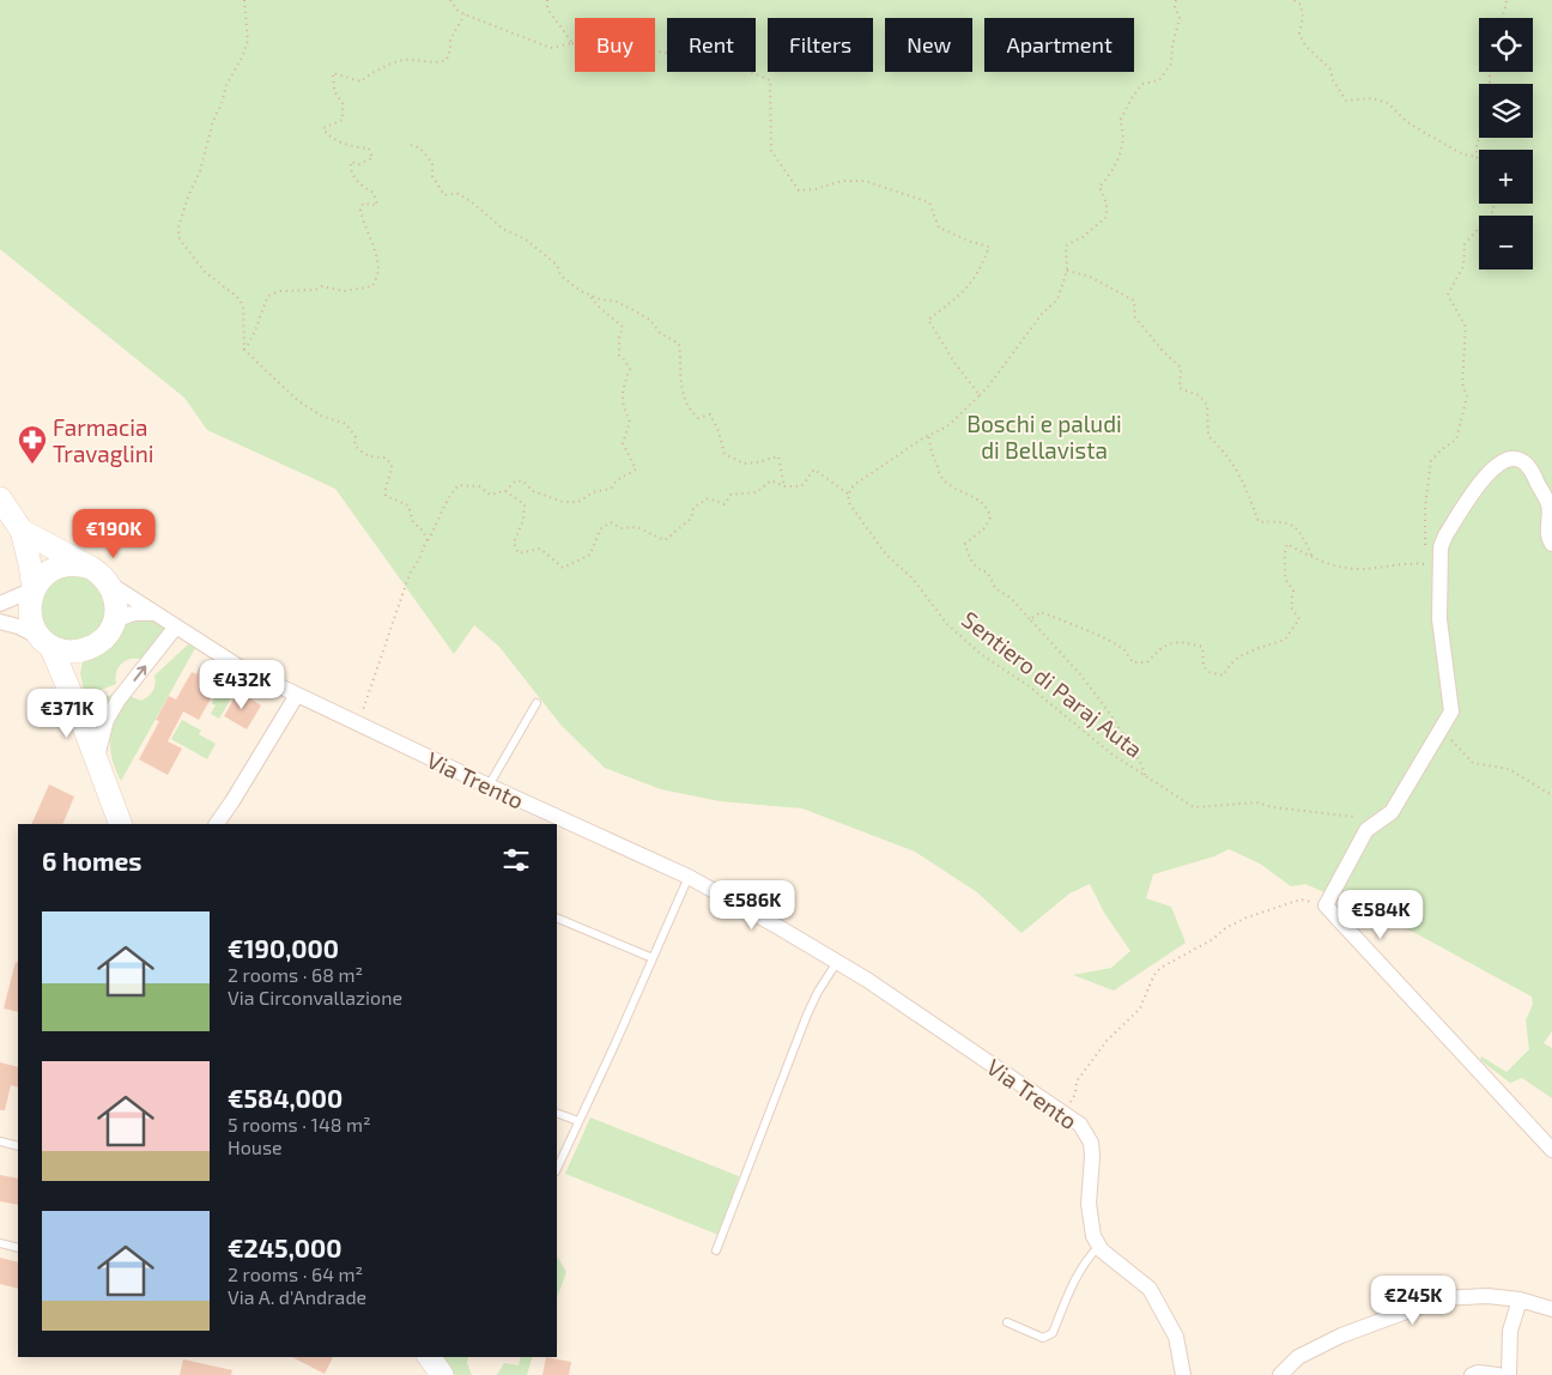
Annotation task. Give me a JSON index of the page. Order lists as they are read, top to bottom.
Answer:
{
  "streets": {
    "street": ["Via Trento"],
    "path": ["Sentiero di Paraj Auta"]
  },
  "parks": ["Boschi e paludi di Bellavista"],
  "places": {
    "pharmacy": ["Farmacia Travaglini"]
  },
  "page": {
    "map_buttons": ["+", "−"],
    "chip": [
      "Buy",
      "Rent",
      "Filters",
      "New",
      "Apartment"
    ],
    "price": [
      "€190K",
      "€432K",
      "€371K",
      "€586K",
      "€584K",
      "€245K"
    ],
    "heading": "6 homes",
    "list": [
      {
        "name": "€190,000",
        "note": "2 rooms · 68 m² · Via Circonvallazione"
      },
      {
        "name": "€584,000",
        "note": "5 rooms · 148 m² · House"
      },
      {
        "name": "€245,000",
        "note": "2 rooms · 64 m² · Via A. d'Andrade"
      }
    ]
  }
}
